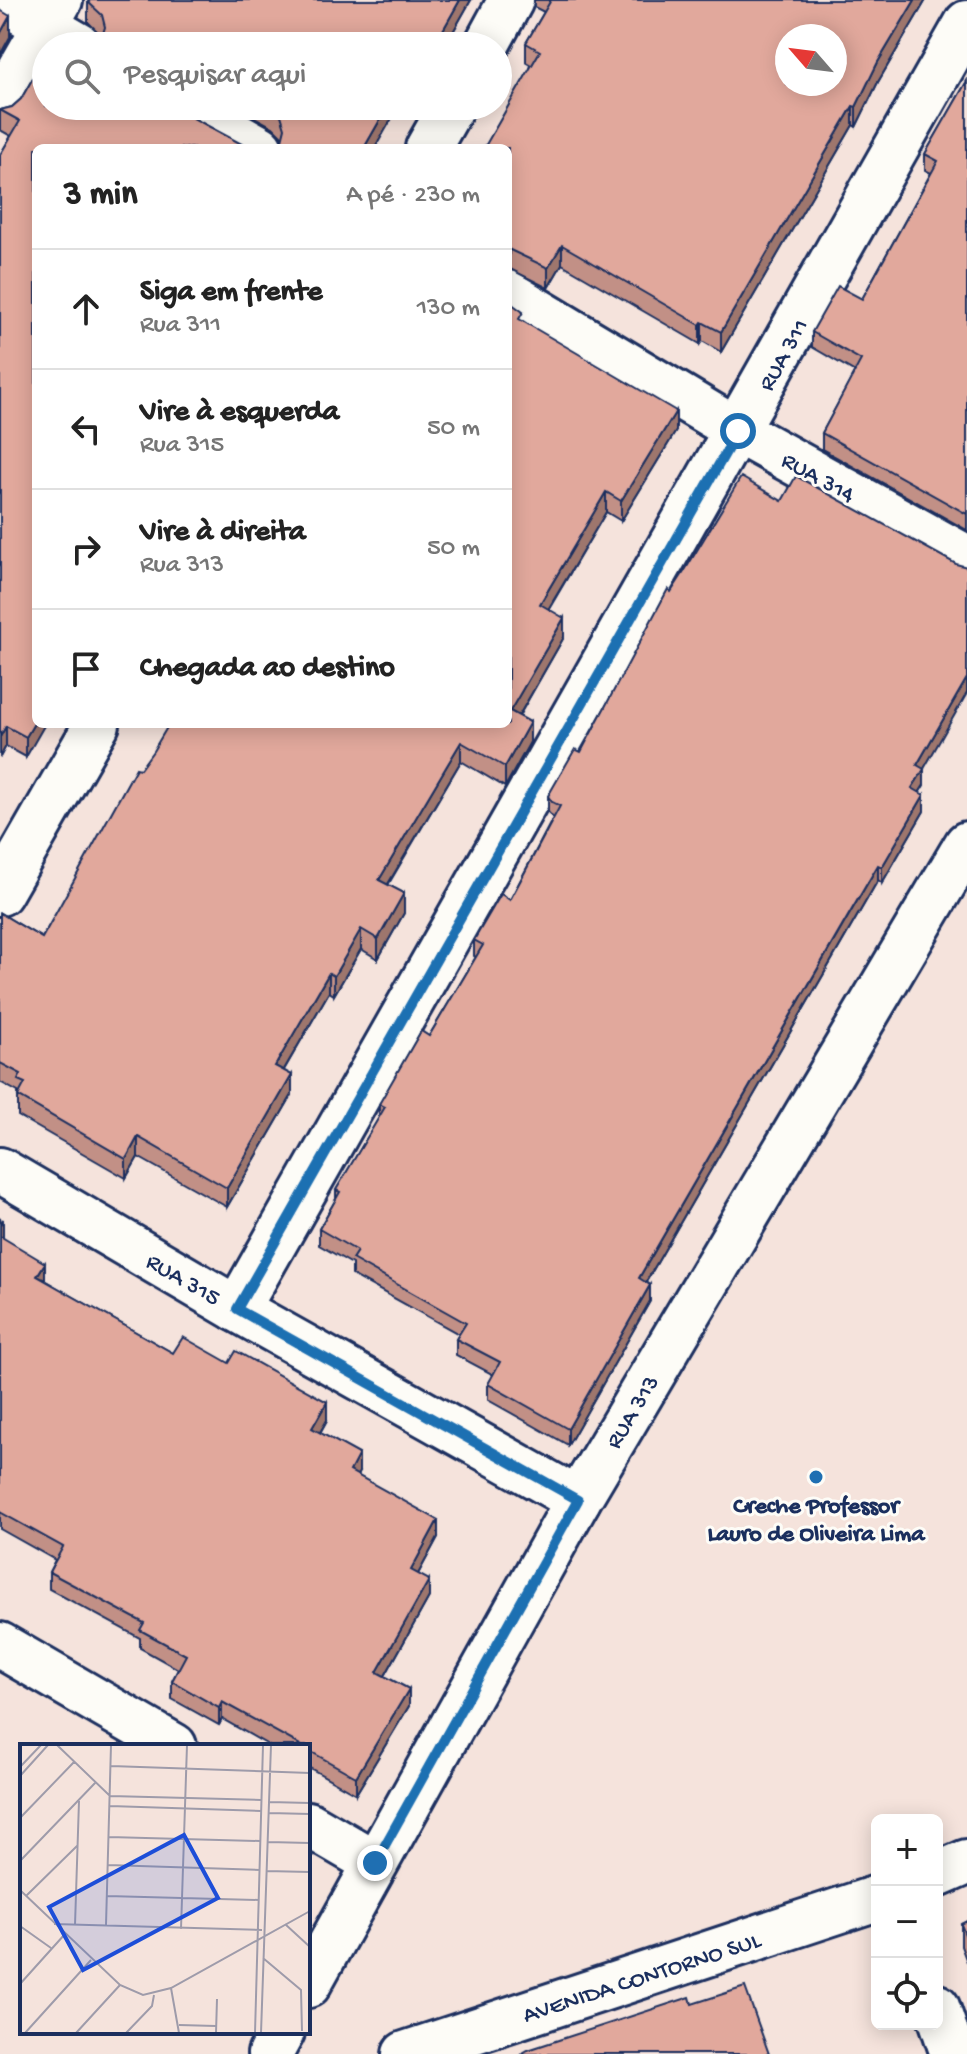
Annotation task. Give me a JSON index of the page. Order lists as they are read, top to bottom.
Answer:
{
  "streets": {
    "street": [
      "RUA 311",
      "RUA 314",
      "RUA 315",
      "RUA 313",
      "AVENIDA CONTORNO SUL"
    ]
  },
  "crossings": [
    ["RUA 311", "RUA 314"],
    ["RUA 311", "RUA 315"],
    ["RUA 315", "RUA 313"]
  ],
  "places": ["Creche Professor Lauro de Oliveira Lima"],
  "north": "top left",
  "page": {
    "search": "Pesquisar aqui",
    "heading": ["3 min", "A pé · 230 m"],
    "list": [
      ["Siga em frente", "Rua 311", "130 m"],
      ["Vire à esquerda", "Rua 315", "50 m"],
      ["Vire à direita", "Rua 313", "50 m"],
      "Chegada ao destino"
    ],
    "map_buttons": ["+", "−"]
  }
}
